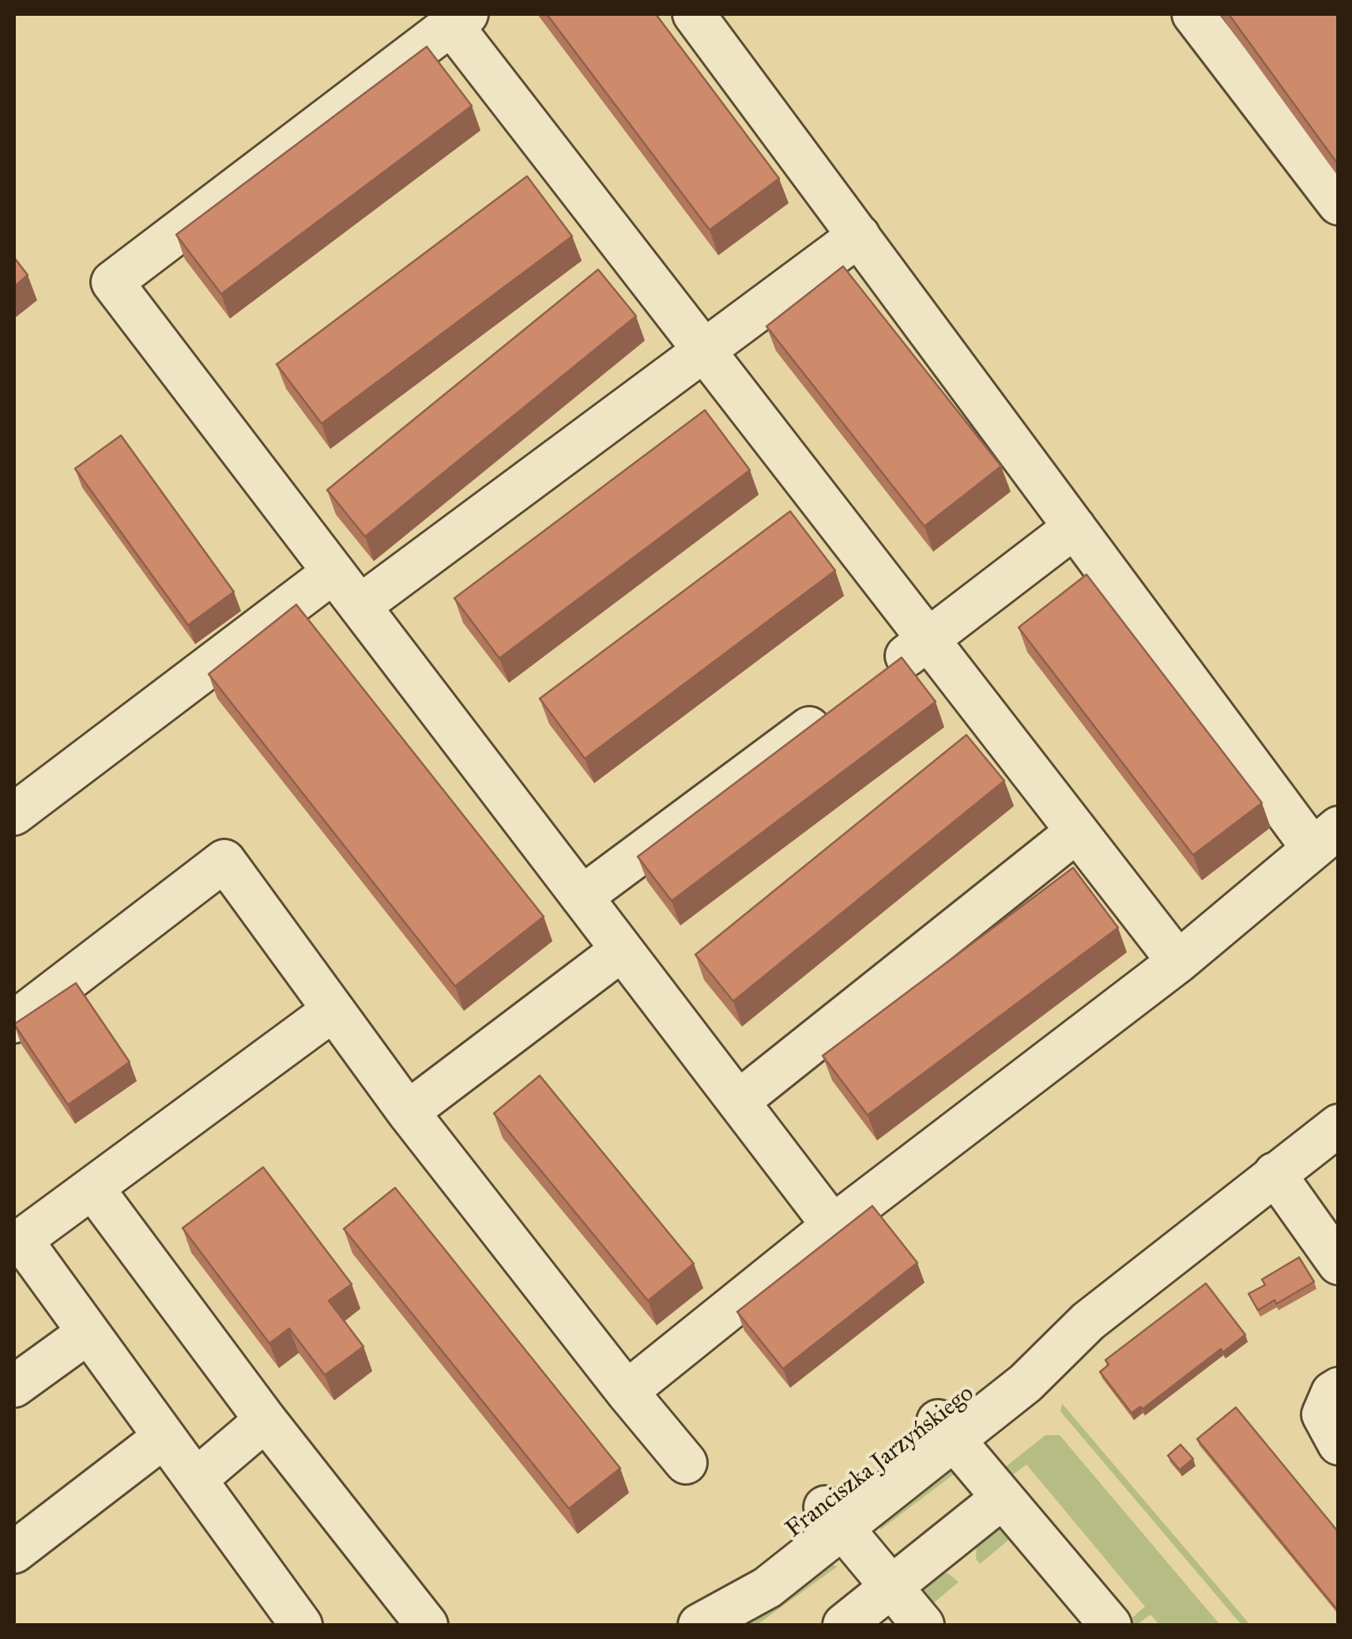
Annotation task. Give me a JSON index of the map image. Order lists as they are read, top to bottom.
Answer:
{
  "streets": {
    "street": ["Franciszka Jarzyńskiego"]
  }
}
